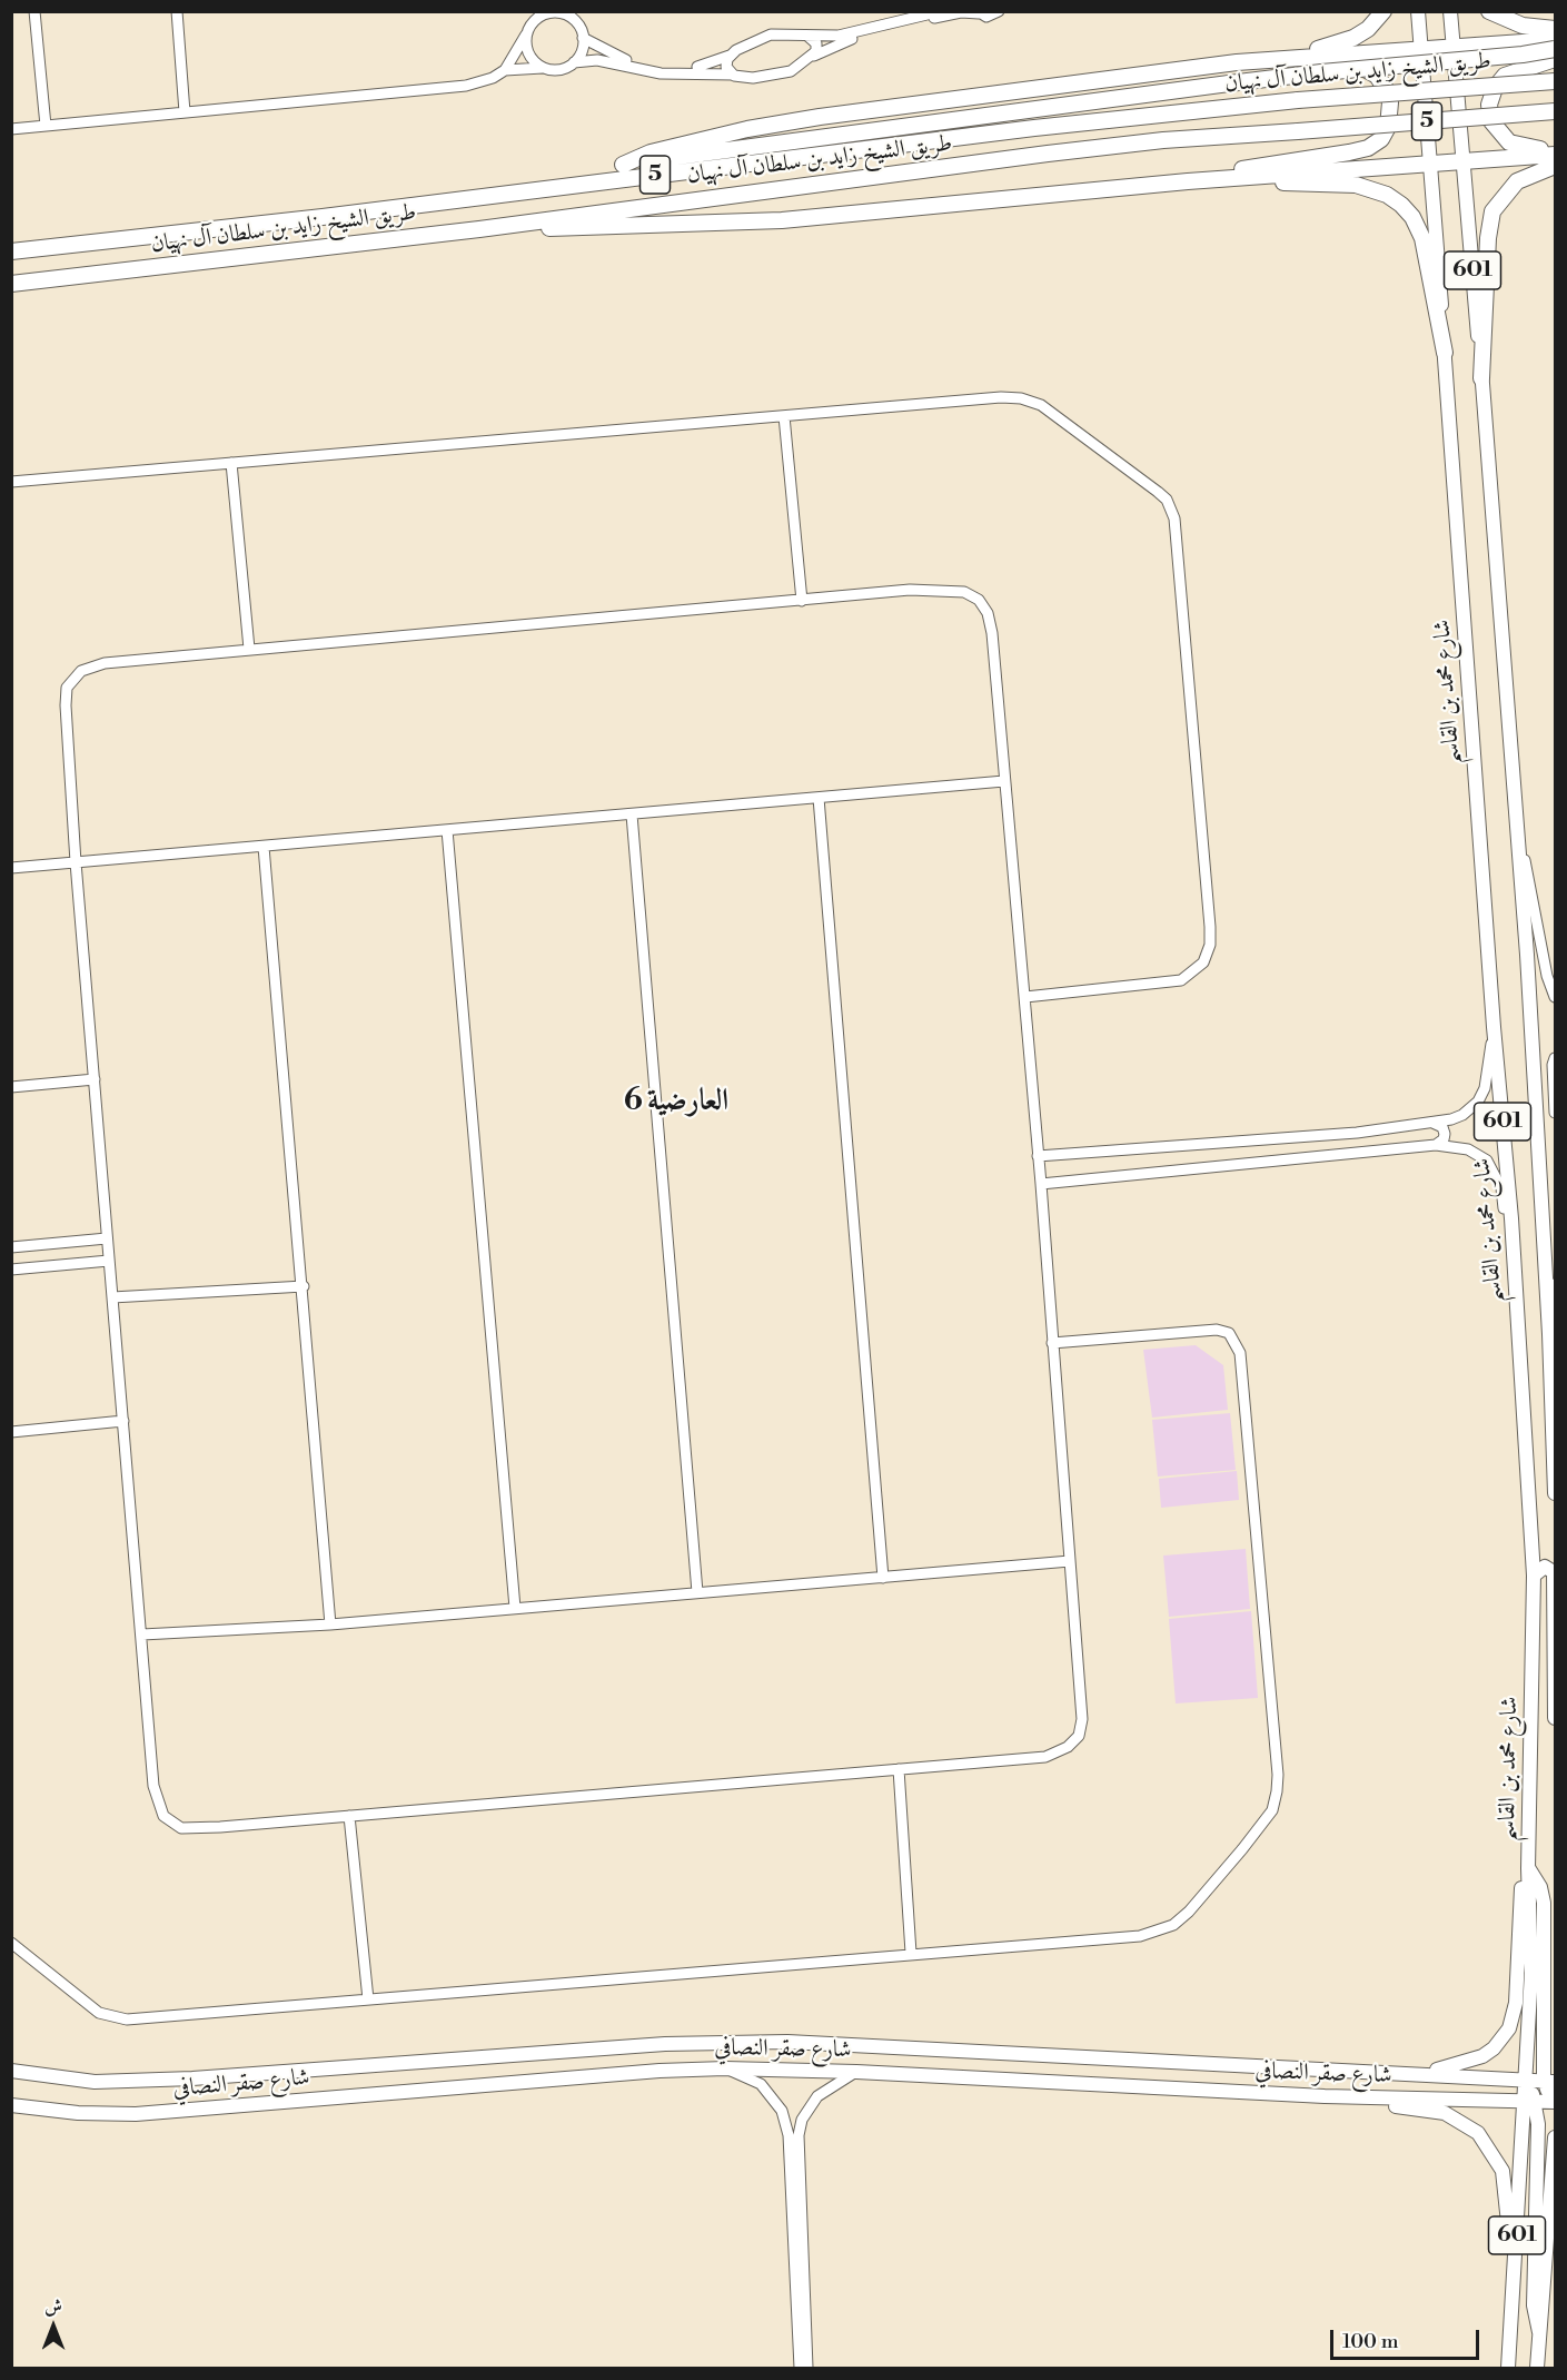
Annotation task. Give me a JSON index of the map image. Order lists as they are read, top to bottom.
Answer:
{
  "streets": {
    "highway": ["طريق الشيخ زايد بن سلطان آل نهيان", "5"],
    "main road": ["601", "شارع محمد بن القاسم", "شارع صقر النصافي"]
  },
  "crossings": [
    ["شارع محمد بن القاسم", "شارع صقر النصافي"]
  ],
  "districts": ["العارضية 6"],
  "scale_bar": "100 m",
  "north": "top"
}
